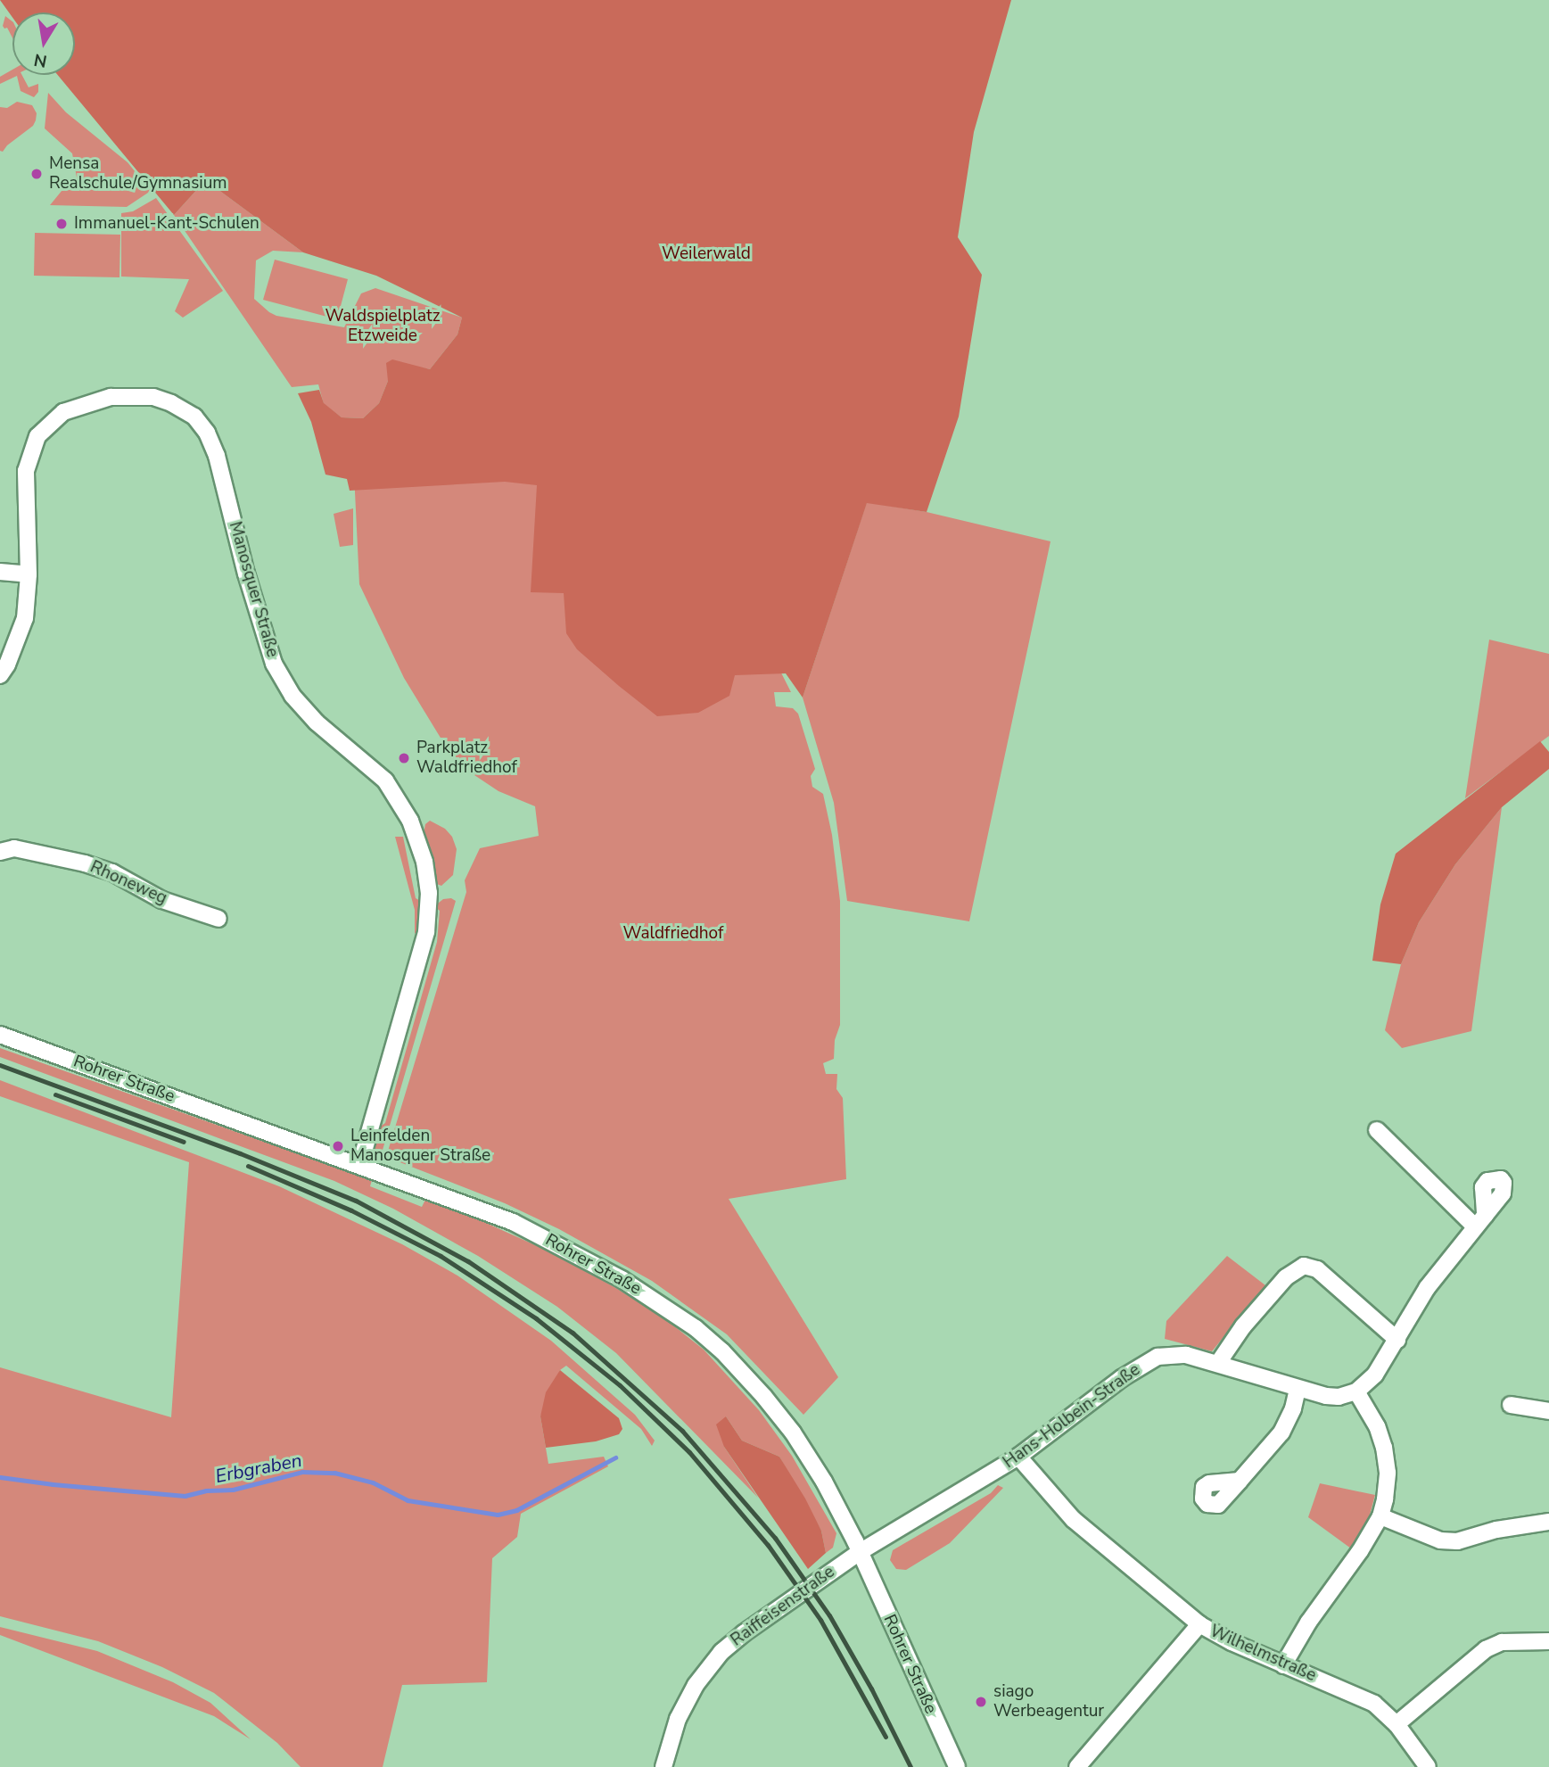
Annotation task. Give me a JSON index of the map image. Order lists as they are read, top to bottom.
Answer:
{
  "streets": {
    "street": [
      "Manosquer Straße",
      "Rhoneweg",
      "Rohrer Straße",
      "Hans-Holbein-Straße",
      "Raiffeisenstraße",
      "Wilhelmstraße"
    ]
  },
  "crossings": [
    ["Manosquer Straße", "Rohrer Straße"],
    ["Rohrer Straße", "Hans-Holbein-Straße"],
    ["Rohrer Straße", "Raiffeisenstraße"],
    ["Hans-Holbein-Straße", "Raiffeisenstraße"],
    ["Hans-Holbein-Straße", "Wilhelmstraße"]
  ],
  "water": ["Erbgraben"],
  "parks": ["Weilerwald", "Waldspielplatz Etzweide", "Waldfriedhof"],
  "places": [
    "Mensa Realschule/Gymnasium",
    "Immanuel-Kant-Schulen",
    "Parkplatz Waldfriedhof",
    "Leinfelden Manosquer Straße",
    "siago Werbeagentur"
  ],
  "north": "bottom"
}
